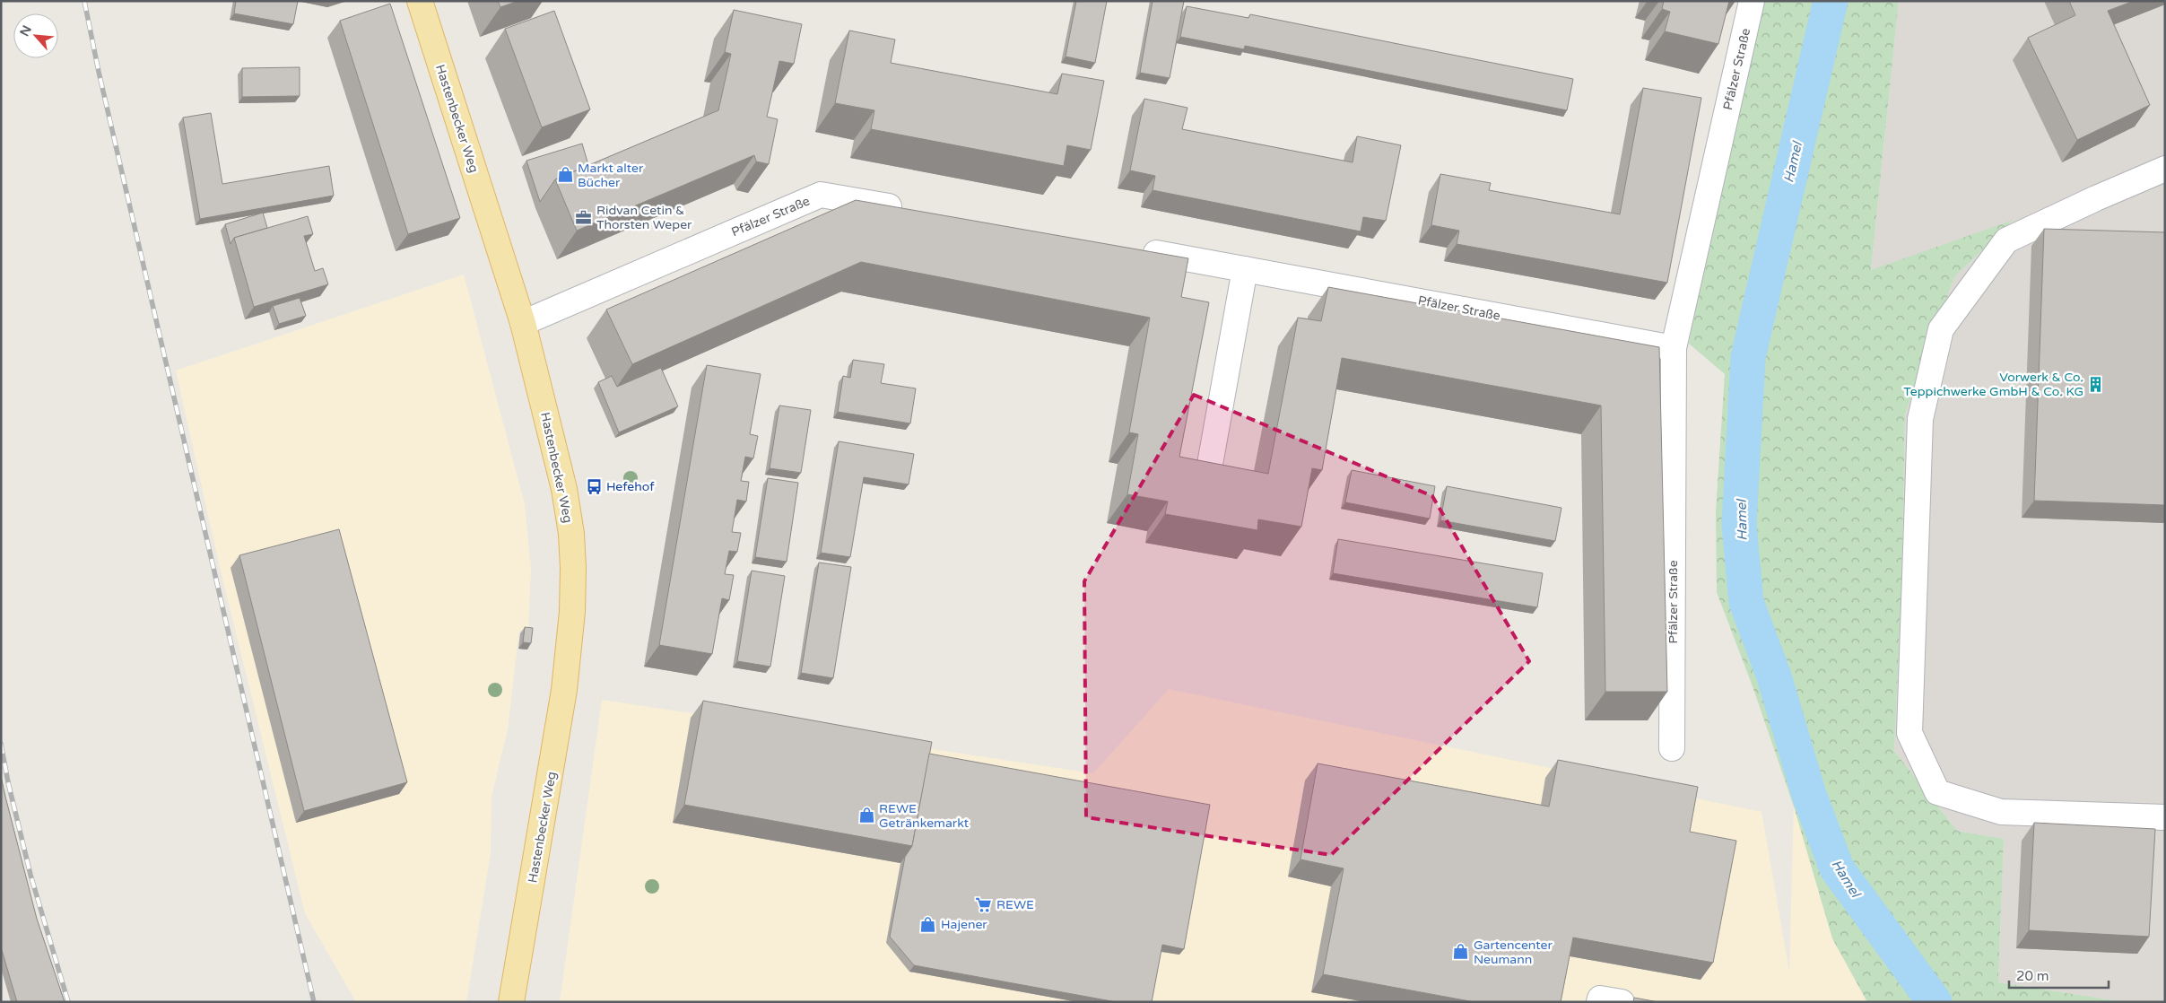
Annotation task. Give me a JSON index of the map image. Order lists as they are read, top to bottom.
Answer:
{
  "streets": {
    "main road": ["Hastenbecker Weg"],
    "street": ["Pfälzer Straße"]
  },
  "crossings": [
    ["Pfälzer Straße", "Hastenbecker Weg"]
  ],
  "water": ["Hamel"],
  "places": {
    "shop": [
      "Markt alter Bücher",
      "REWE Getränkemarkt",
      "Hajener",
      "Gartencenter Neumann"
    ],
    "office": ["Ridvan Cetin & Thorsten Weper"],
    "building": ["Vorwerk & Co. Teppichwerke GmbH & Co. KG"],
    "bus stop": ["Hefehof"],
    "supermarket": ["REWE"]
  },
  "scale_bar": "20 m",
  "north": "top left"
}
